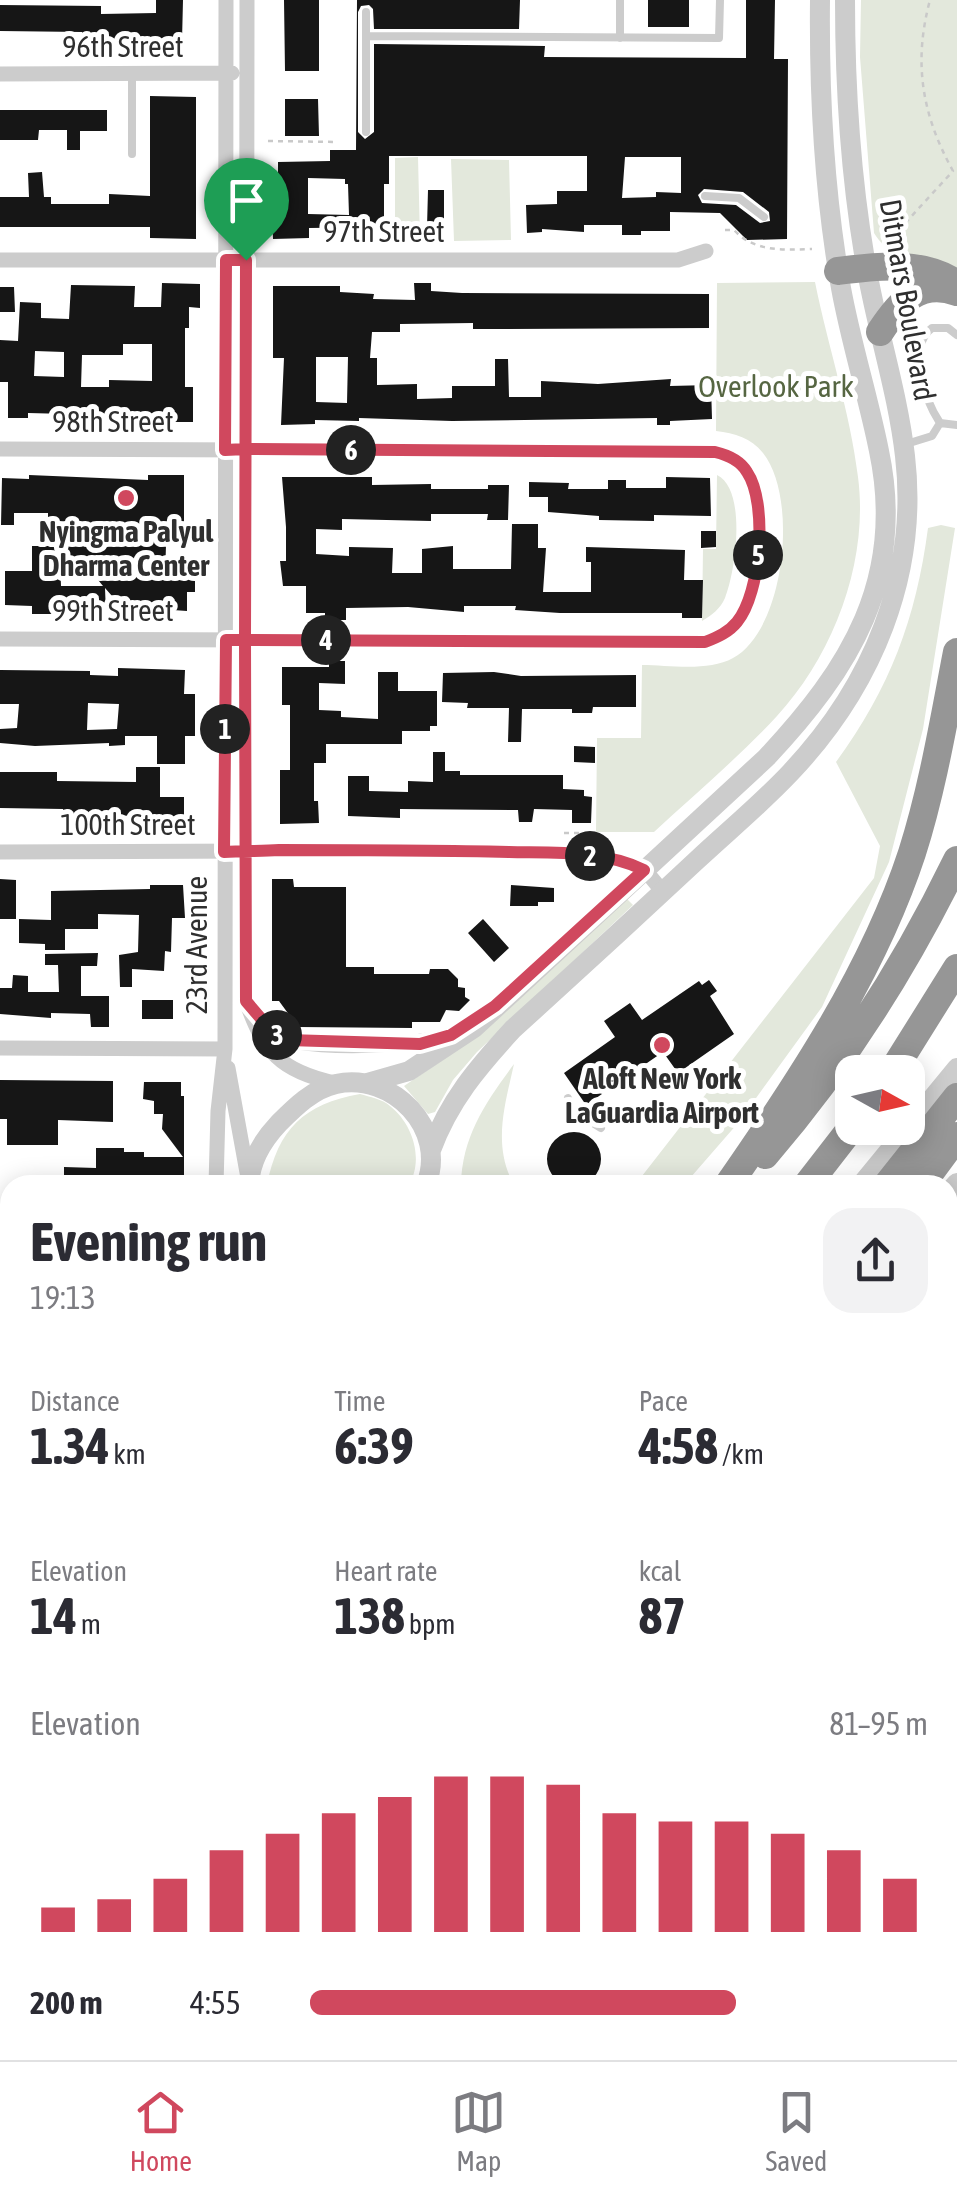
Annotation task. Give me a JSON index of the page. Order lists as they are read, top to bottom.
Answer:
{
  "streets": {
    "street": [
      "96th Street",
      "97th Street",
      "Ditmars Boulevard",
      "98th Street",
      "99th Street",
      "100th Street",
      "23rd Avenue"
    ]
  },
  "crossings": [
    ["96th Street", "23rd Avenue"],
    ["97th Street", "23rd Avenue"],
    ["Ditmars Boulevard", "100th Street"],
    ["Ditmars Boulevard", "23rd Avenue"],
    ["98th Street", "99th Street"],
    ["98th Street", "23rd Avenue"],
    ["99th Street", "23rd Avenue"],
    ["100th Street", "23rd Avenue"]
  ],
  "parks": ["Overlook Park"],
  "places": ["Nyingma Palyul Dharma Center", "Aloft New York LaGuardia Airport"],
  "north": "right",
  "page": {
    "pins": [
      "6",
      "5",
      "4",
      "1",
      "2",
      "3"
    ],
    "heading": ["Evening run", "19:13"],
    "stats": [
      ["Distance", "1.34 km"],
      ["Time", "6:39"],
      ["Pace", "4:58 /km"],
      ["Elevation", "14 m"],
      ["Heart rate", "138 bpm"],
      ["kcal", "87"]
    ],
    "chart": ["Elevation", "81–95 m"],
    "list": [
      {
        "name": "200 m",
        "note": "4:55"
      }
    ],
    "tabs": ["Home", "Map", "Saved"]
  }
}
